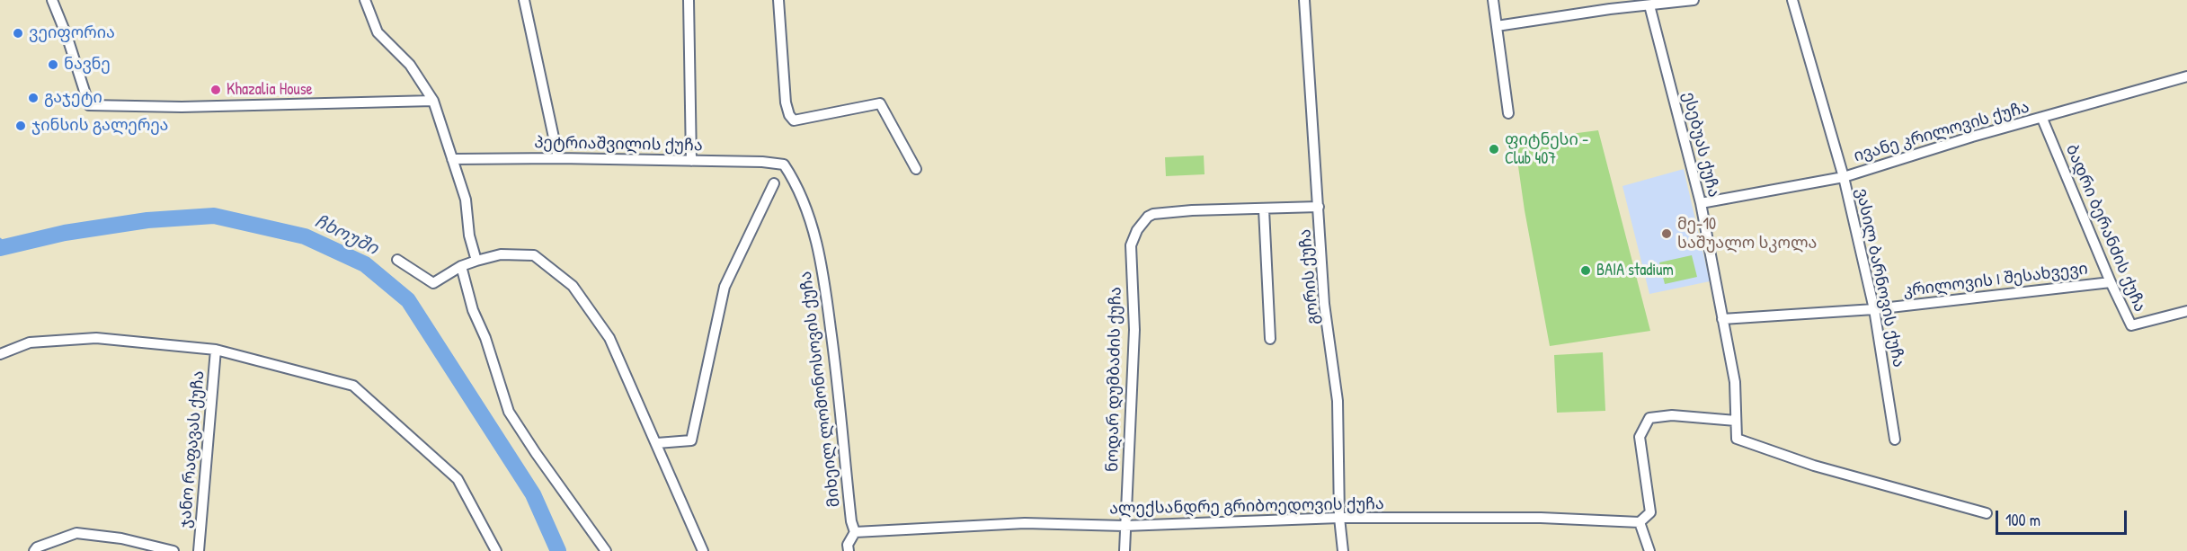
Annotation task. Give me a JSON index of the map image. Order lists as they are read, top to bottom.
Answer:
{
  "streets": {
    "street": [
      "ივანე კრილოვის ქუჩა",
      "პეტრიაშვილის ქუჩა",
      "ესებუას ქუჩა",
      "ბადრი ბერანძის ქუჩა",
      "გორის ქუჩა",
      "ვასილ ბარნოვის ქუჩა",
      "კრილოვის I შესახვევი",
      "ნოდარ დუმბაძის ქუჩა",
      "მიხეილ ლომონოსოვის ქუჩა",
      "ჯანო რაფავას ქუჩა",
      "ალექსანდრე გრიბოედოვის ქუჩა"
    ]
  },
  "crossings": [
    ["ივანე კრილოვის ქუჩა", "ესებუას ქუჩა"],
    ["ივანე კრილოვის ქუჩა", "ბადრი ბერანძის ქუჩა"],
    ["ივანე კრილოვის ქუჩა", "ვასილ ბარნოვის ქუჩა"],
    ["პეტრიაშვილის ქუჩა", "მიხეილ ლომონოსოვის ქუჩა"],
    ["ესებუას ქუჩა", "კრილოვის I შესახვევი"],
    ["ბადრი ბერანძის ქუჩა", "კრილოვის I შესახვევი"],
    ["გორის ქუჩა", "ნოდარ დუმბაძის ქუჩა"],
    ["გორის ქუჩა", "ალექსანდრე გრიბოედოვის ქუჩა"],
    ["ვასილ ბარნოვის ქუჩა", "კრილოვის I შესახვევი"],
    ["ნოდარ დუმბაძის ქუჩა", "ალექსანდრე გრიბოედოვის ქუჩა"],
    ["მიხეილ ლომონოსოვის ქუჩა", "ალექსანდრე გრიბოედოვის ქუჩა"]
  ],
  "water": ["ჩხოუში"],
  "places": [
    "ვეიფორია",
    "ნავნე",
    "Khazalia House",
    "გაჯეტი",
    "ჯინსის გალერეა",
    "ფიტნესი - Club 407",
    "მე-10 საშუალო სკოლა",
    "BAIA stadium"
  ],
  "scale_bar": "100 m"
}
